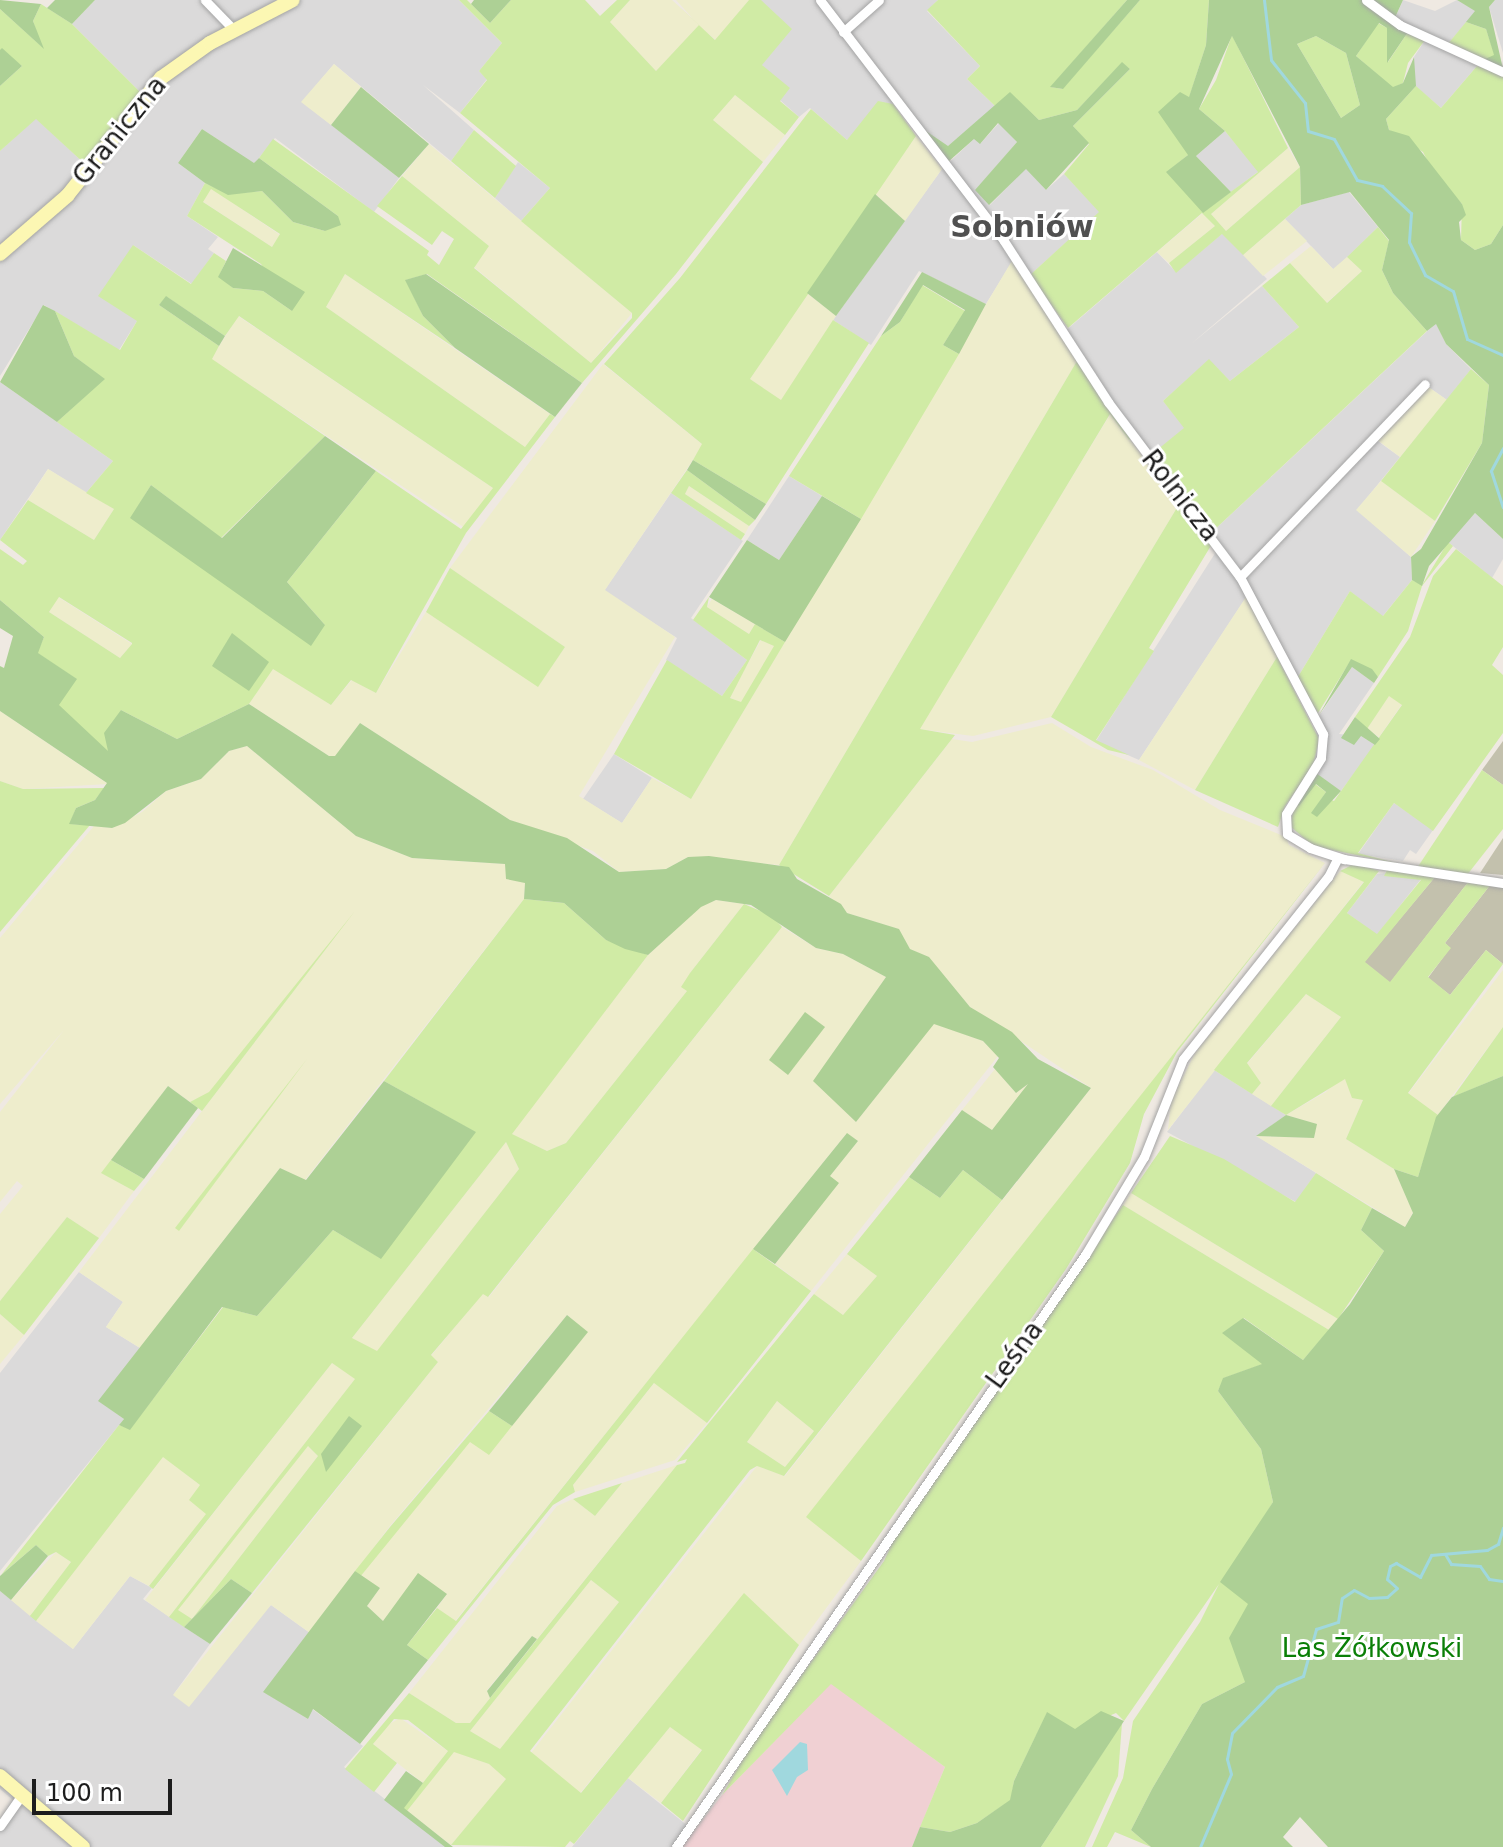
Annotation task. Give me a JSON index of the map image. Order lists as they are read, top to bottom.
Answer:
{
  "streets": {
    "street": ["Graniczna", "Rolnicza", "Leśna"]
  },
  "crossings": [
    ["Rolnicza", "Leśna"]
  ],
  "districts": ["Sobniów"],
  "parks": ["Las Żółkowski"],
  "scale_bar": "100 m"
}
